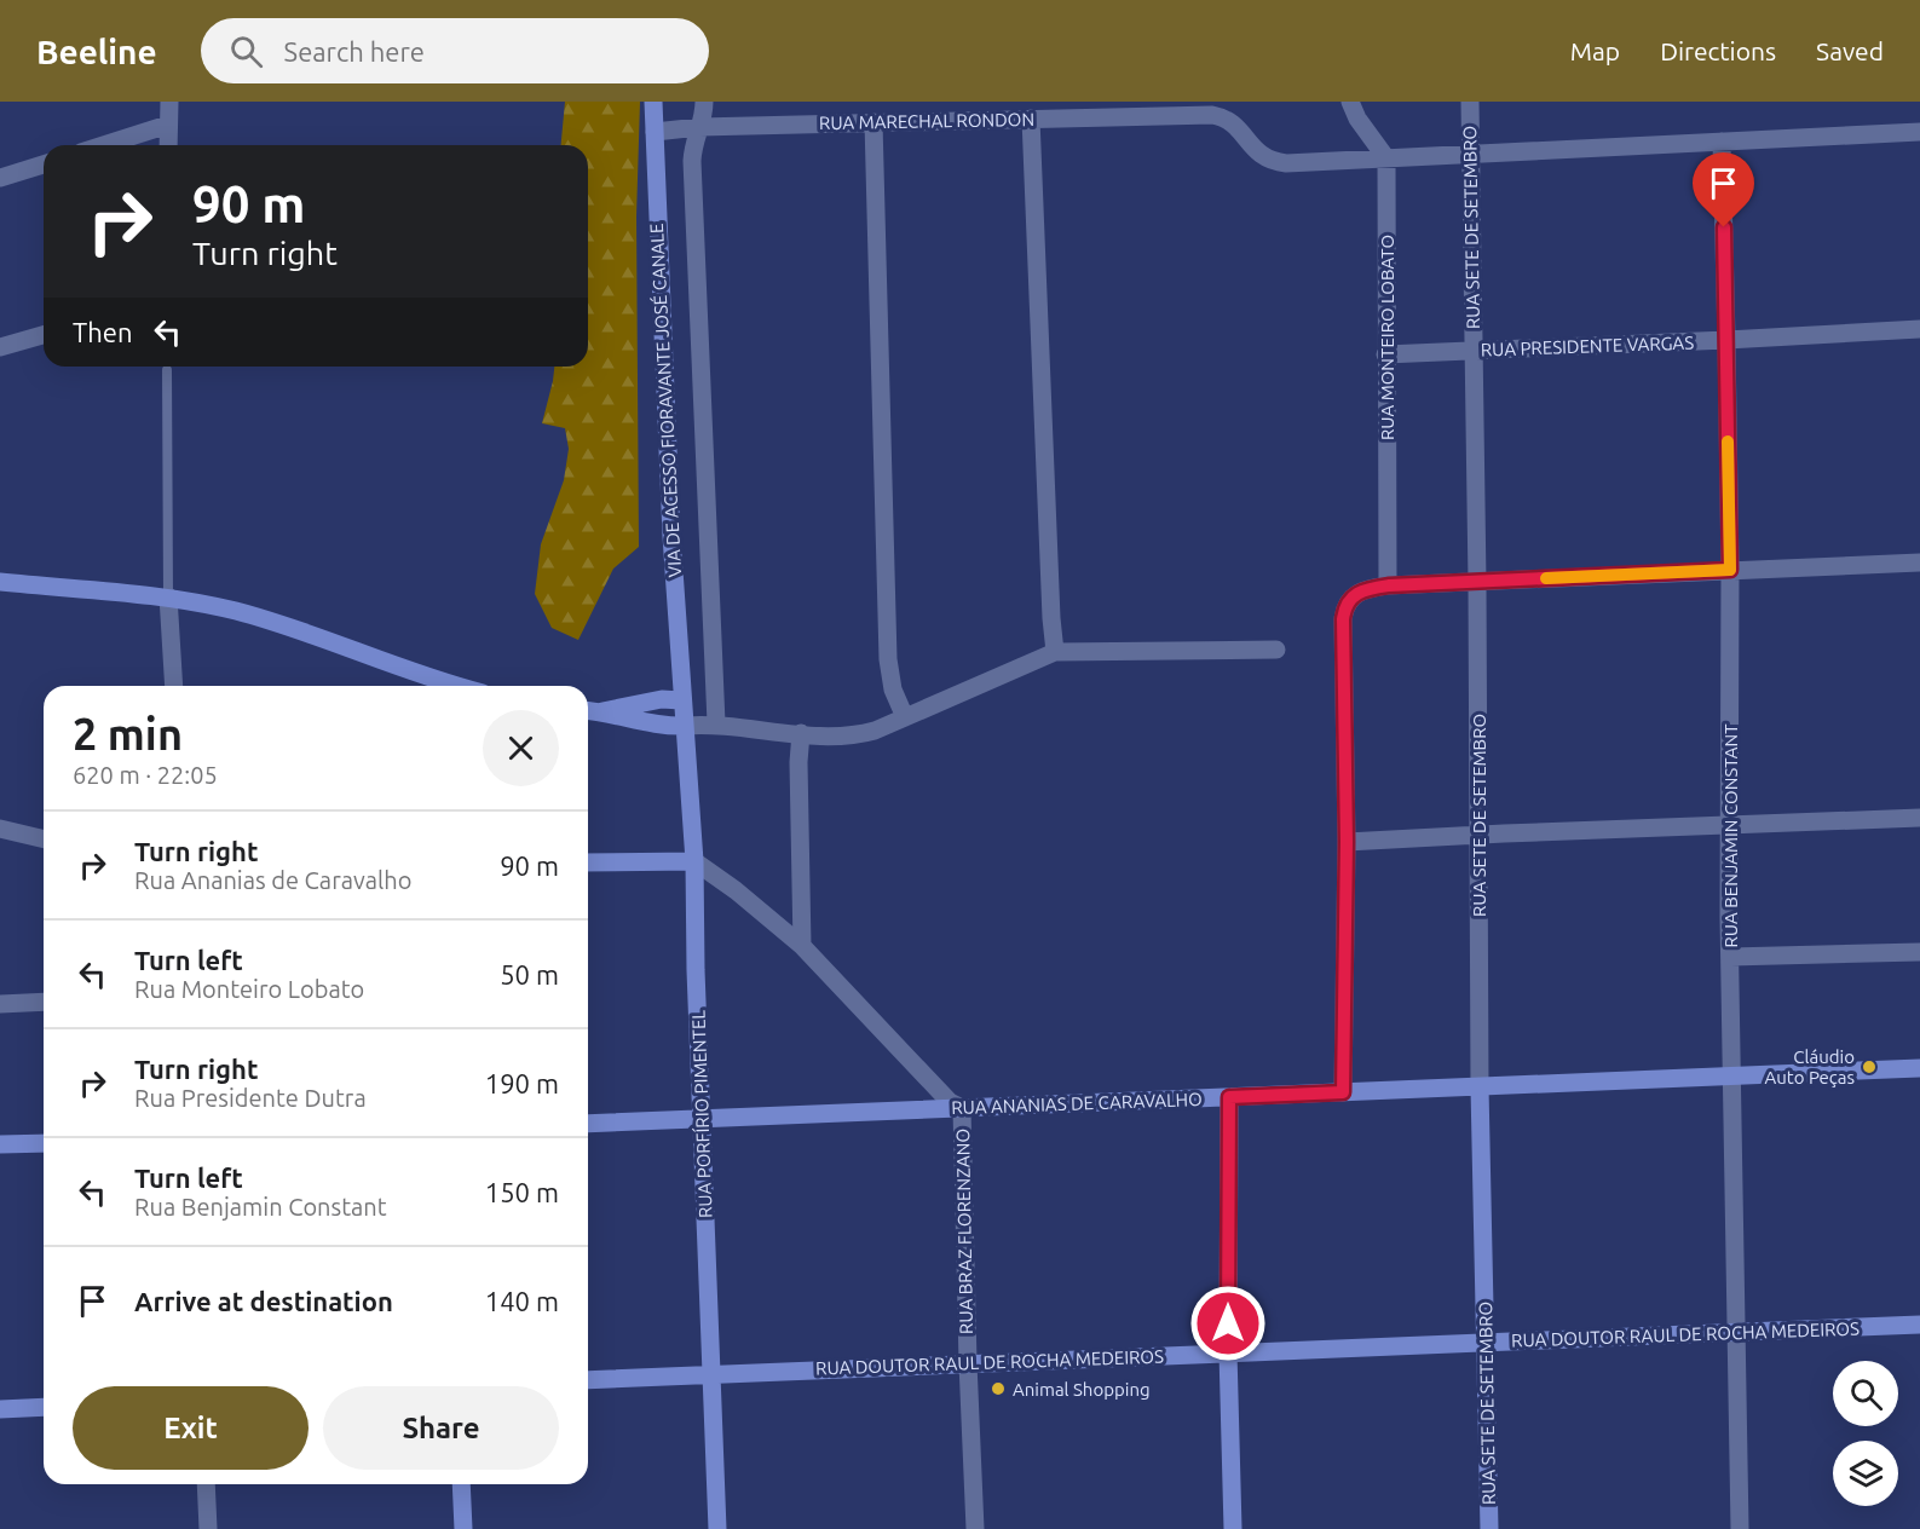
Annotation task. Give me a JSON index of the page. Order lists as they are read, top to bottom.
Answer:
{
  "streets": {
    "street": [
      "RUA MARECHAL RONDON",
      "RUA SETE DE SETEMBRO",
      "RUA MONTEIRO LOBATO",
      "RUA PRESIDENTE VARGAS",
      "VIA DE ACESSO FIORAVANTE JOSÉ CANALE",
      "RUA BENJAMIN CONSTANT",
      "RUA ANANIAS DE CARAVALHO",
      "RUA PORFÍRIO PIMENTEL",
      "RUA BRAZ FLORENZANO",
      "RUA DOUTOR RAUL DE ROCHA MEDEIROS"
    ]
  },
  "crossings": [
    ["RUA MARECHAL RONDON", "RUA SETE DE SETEMBRO"],
    ["RUA MARECHAL RONDON", "RUA MONTEIRO LOBATO"],
    ["RUA MARECHAL RONDON", "VIA DE ACESSO FIORAVANTE JOSÉ CANALE"],
    ["RUA MARECHAL RONDON", "RUA BENJAMIN CONSTANT"],
    ["RUA SETE DE SETEMBRO", "RUA PRESIDENTE VARGAS"],
    ["RUA SETE DE SETEMBRO", "RUA ANANIAS DE CARAVALHO"],
    ["RUA SETE DE SETEMBRO", "RUA DOUTOR RAUL DE ROCHA MEDEIROS"],
    ["RUA MONTEIRO LOBATO", "RUA PRESIDENTE VARGAS"],
    ["RUA PRESIDENTE VARGAS", "RUA BENJAMIN CONSTANT"],
    ["VIA DE ACESSO FIORAVANTE JOSÉ CANALE", "RUA PORFÍRIO PIMENTEL"],
    ["RUA BENJAMIN CONSTANT", "RUA ANANIAS DE CARAVALHO"],
    ["RUA BENJAMIN CONSTANT", "RUA DOUTOR RAUL DE ROCHA MEDEIROS"],
    ["RUA ANANIAS DE CARAVALHO", "RUA PORFÍRIO PIMENTEL"],
    ["RUA ANANIAS DE CARAVALHO", "RUA BRAZ FLORENZANO"],
    ["RUA PORFÍRIO PIMENTEL", "RUA DOUTOR RAUL DE ROCHA MEDEIROS"],
    ["RUA BRAZ FLORENZANO", "RUA DOUTOR RAUL DE ROCHA MEDEIROS"]
  ],
  "places": ["Cláudio Auto Peças", "Animal Shopping"],
  "page": {
    "header": "Beeline",
    "search": "Search here",
    "nav": ["Map", "Directions", "Saved"],
    "turn": ["90 m", "Turn right"],
    "then": "Then",
    "heading": ["2 min", "620 m · 22:05"],
    "list": [
      {
        "name": "Turn right",
        "note": "Rua Ananias de Caravalho",
        "value": "90 m"
      },
      {
        "name": "Turn left",
        "note": "Rua Monteiro Lobato",
        "value": "50 m"
      },
      {
        "name": "Turn right",
        "note": "Rua Presidente Dutra",
        "value": "190 m"
      },
      {
        "name": "Turn left",
        "note": "Rua Benjamin Constant",
        "value": "150 m"
      },
      {
        "name": "Arrive at destination",
        "value": "140 m"
      }
    ],
    "buttons": ["Exit", "Share"]
  }
}
